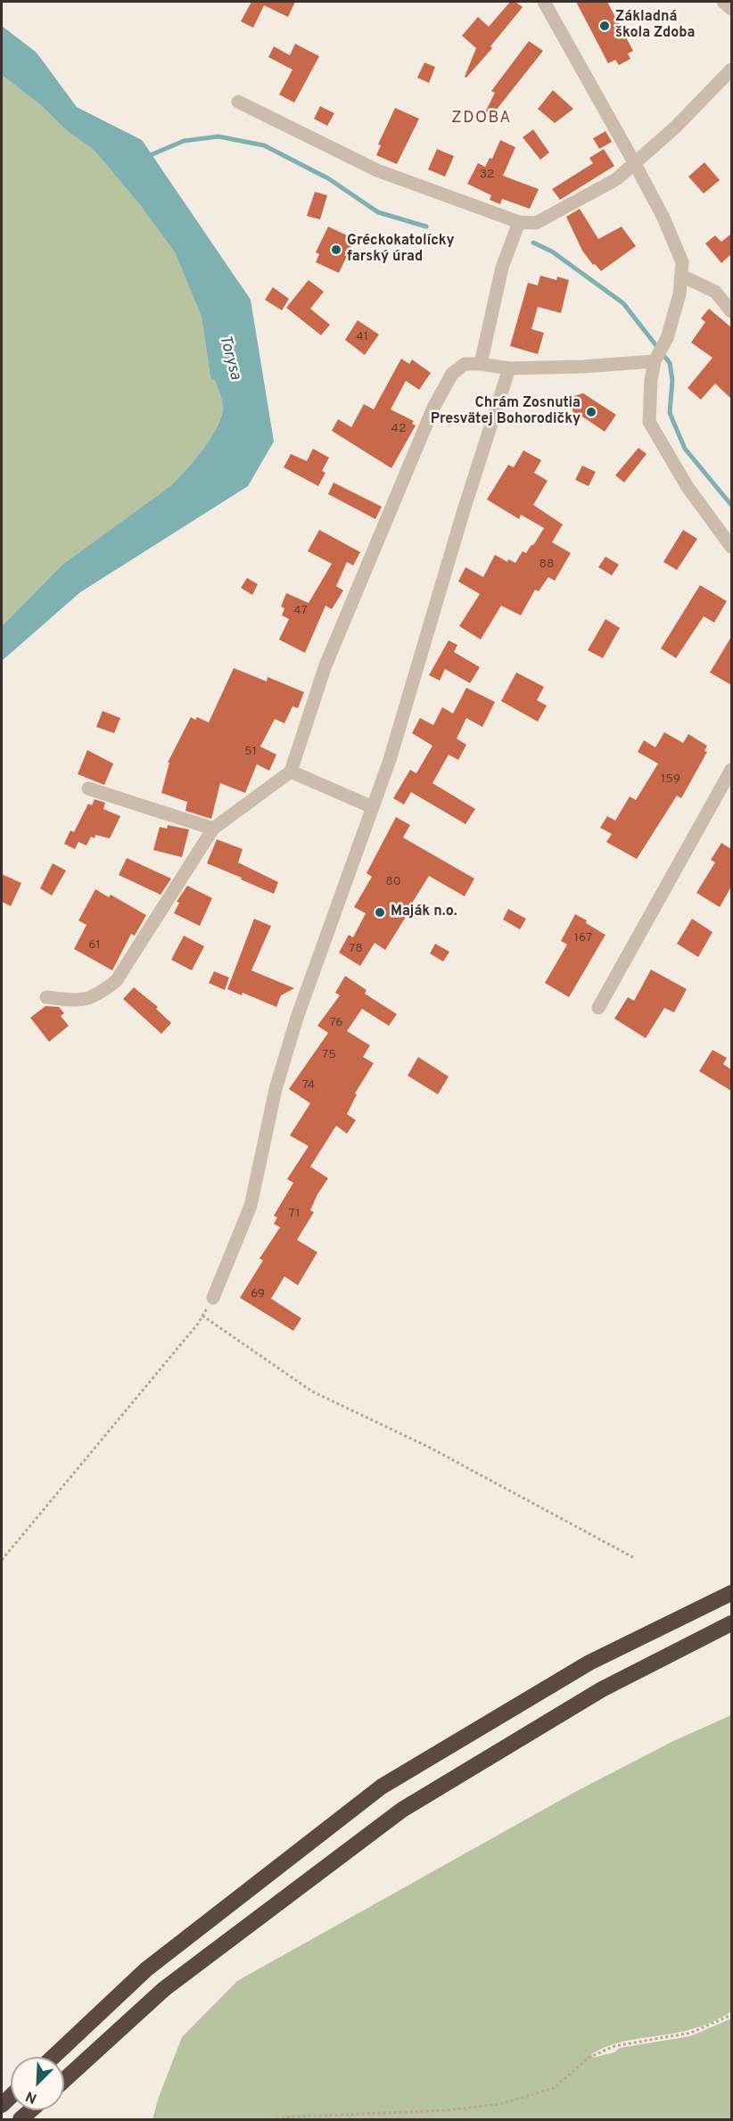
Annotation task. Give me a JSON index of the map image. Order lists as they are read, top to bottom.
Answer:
{
  "districts": ["ZDOBA"],
  "water": ["Torysa"],
  "places": [
    "Základná škola Zdoba",
    "Gréckokatolícky farský úrad",
    "Chrám Zosnutia Presvätej Bohorodičky",
    "Maják n.o."
  ],
  "house_numbers": [
    "32",
    "41",
    "42",
    "88",
    "47",
    "51",
    "159",
    "80",
    "167",
    "61",
    "78",
    "76",
    "75",
    "74",
    "71",
    "69"
  ],
  "north": "bottom left"
}
